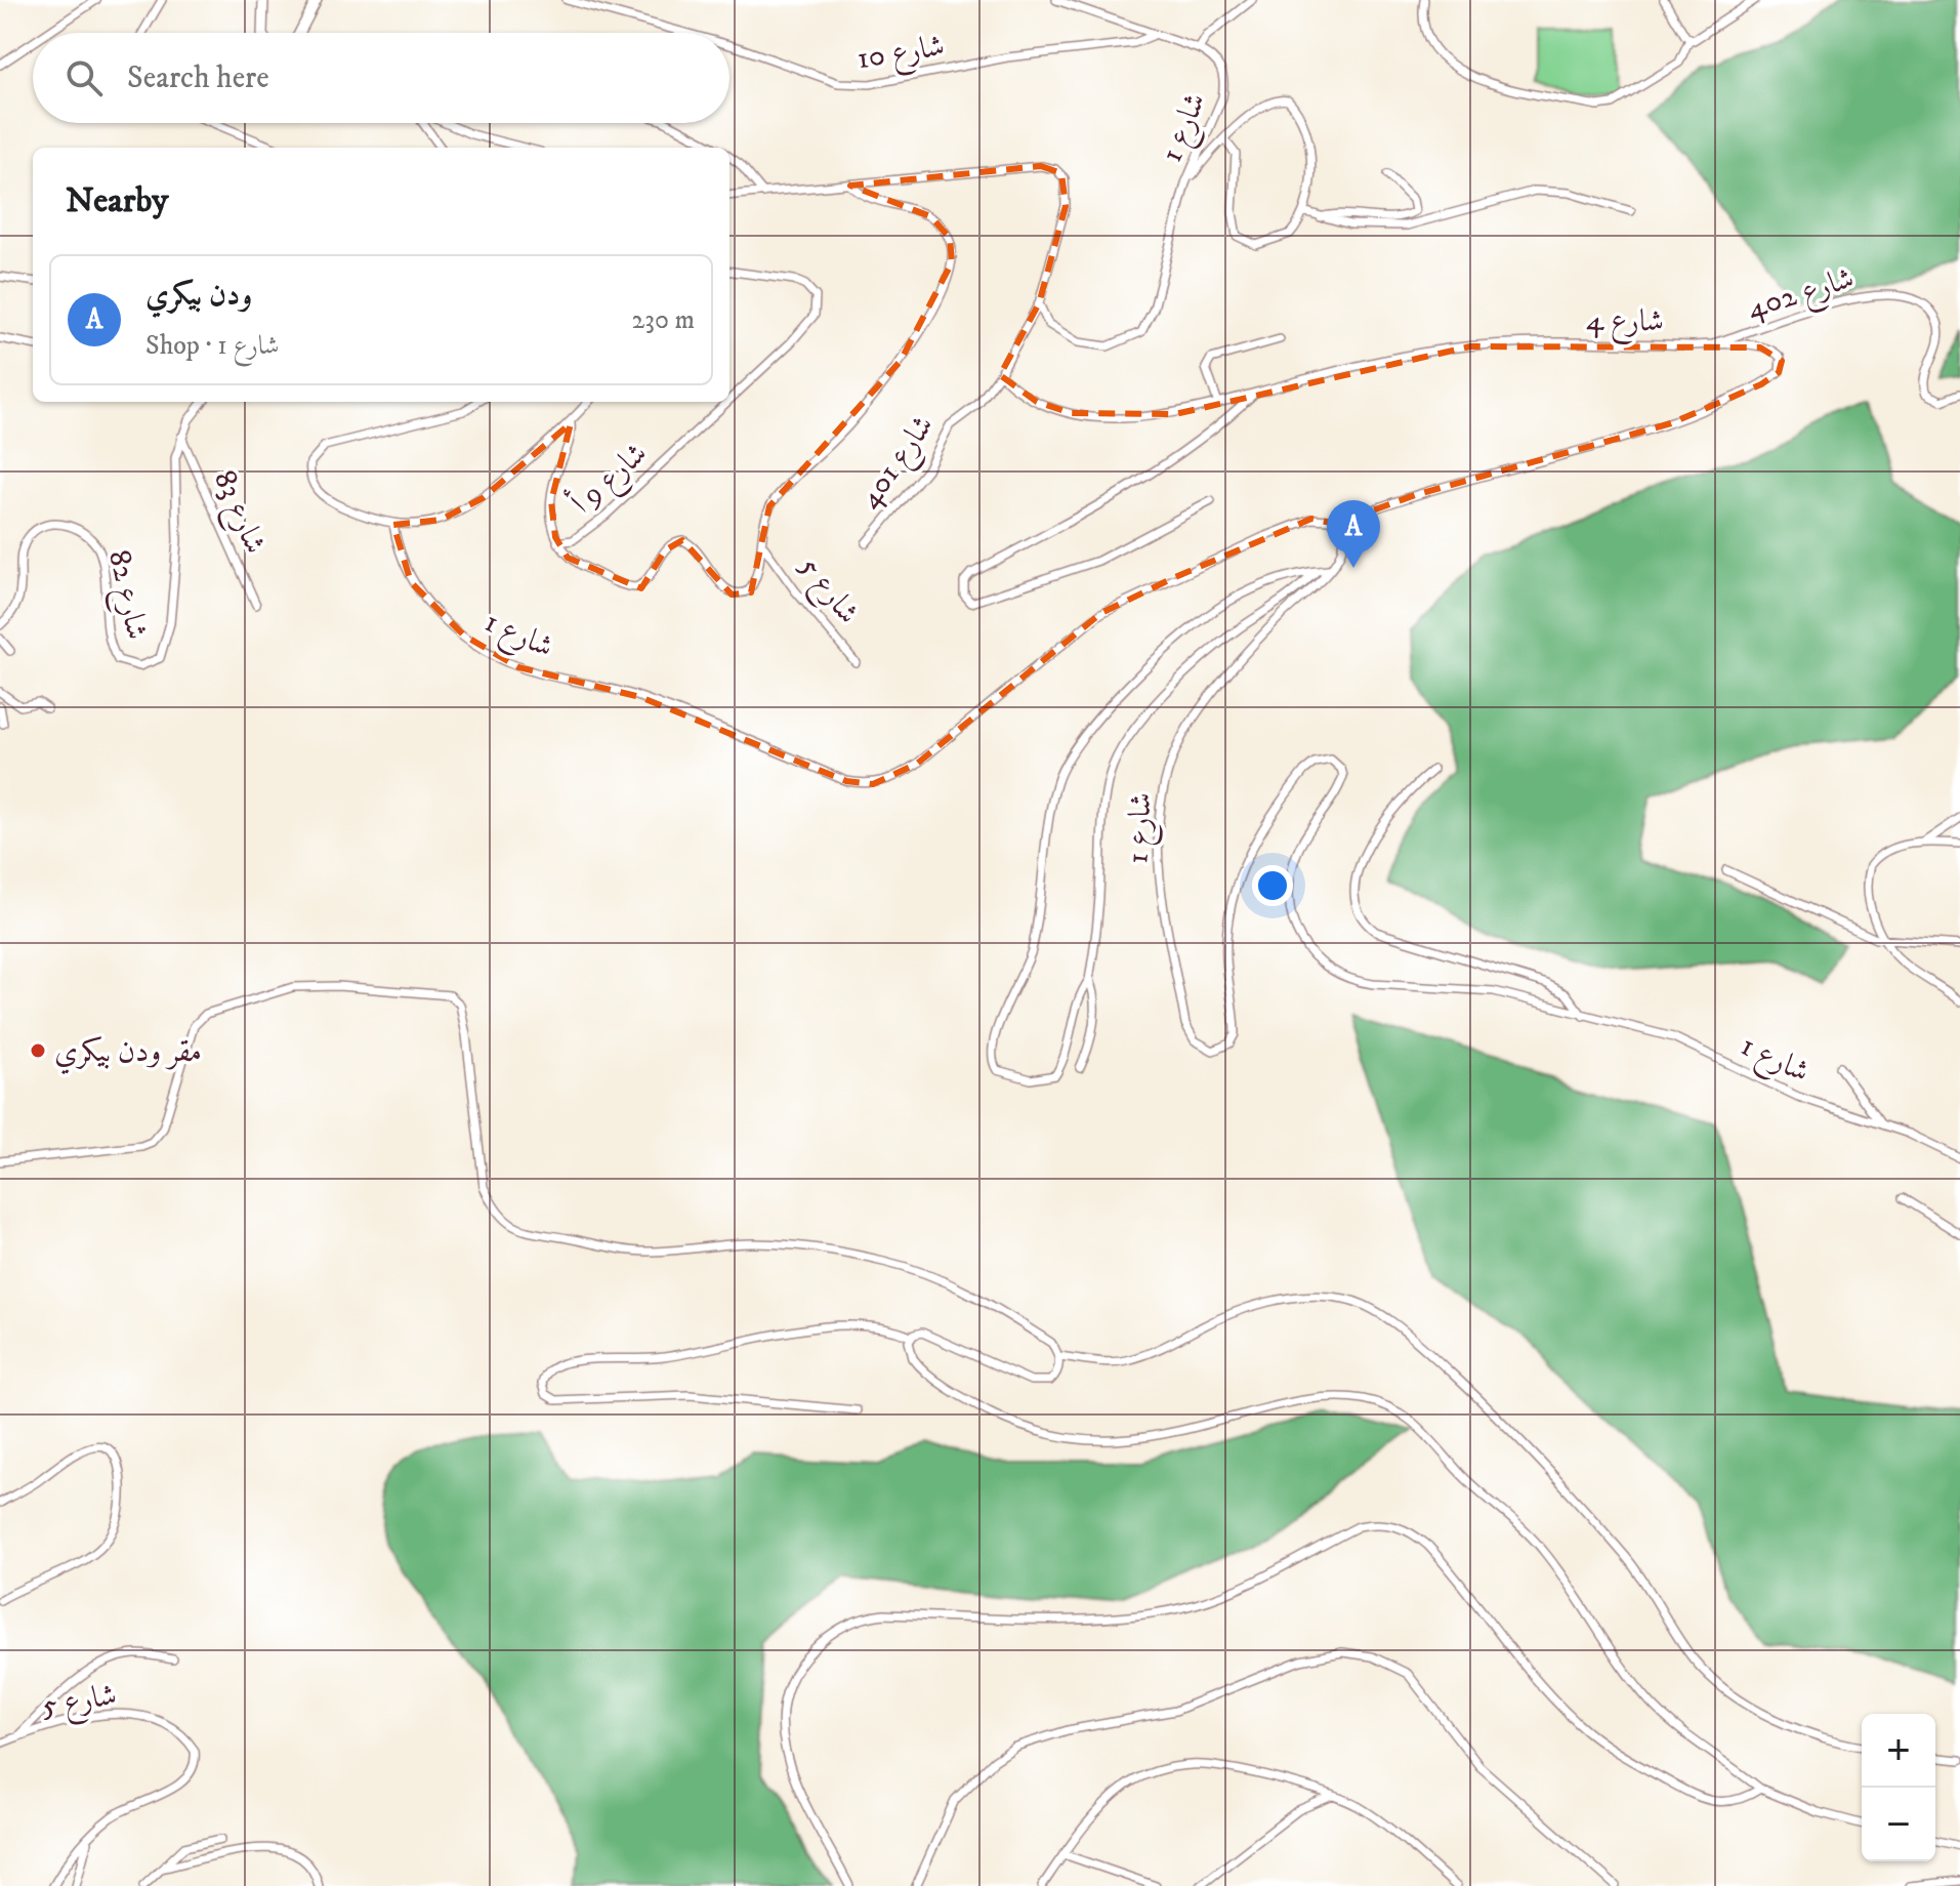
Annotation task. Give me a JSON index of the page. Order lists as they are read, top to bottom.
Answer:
{
  "streets": {
    "street": [
      "شارع 10",
      "شارع 1",
      "شارع 402",
      "شارع 4",
      "شارع 401",
      "شارع 9 أ",
      "شارع 83",
      "شارع 5",
      "شارع 82"
    ]
  },
  "crossings": [
    ["شارع 10", "شارع 1"],
    ["شارع 1", "شارع 4"],
    ["شارع 402", "شارع 4"],
    ["شارع 4", "شارع 401"],
    ["شارع 83", "شارع 82"]
  ],
  "places": ["مقر ودن بيكري"],
  "page": {
    "search": "Search here",
    "heading": "Nearby",
    "list": [
      {
        "mark": "A",
        "name": "ودن بيكري",
        "note": "Shop · شارع 1",
        "value": "230 m"
      }
    ],
    "pins": "A",
    "map_buttons": ["+", "−"]
  }
}
